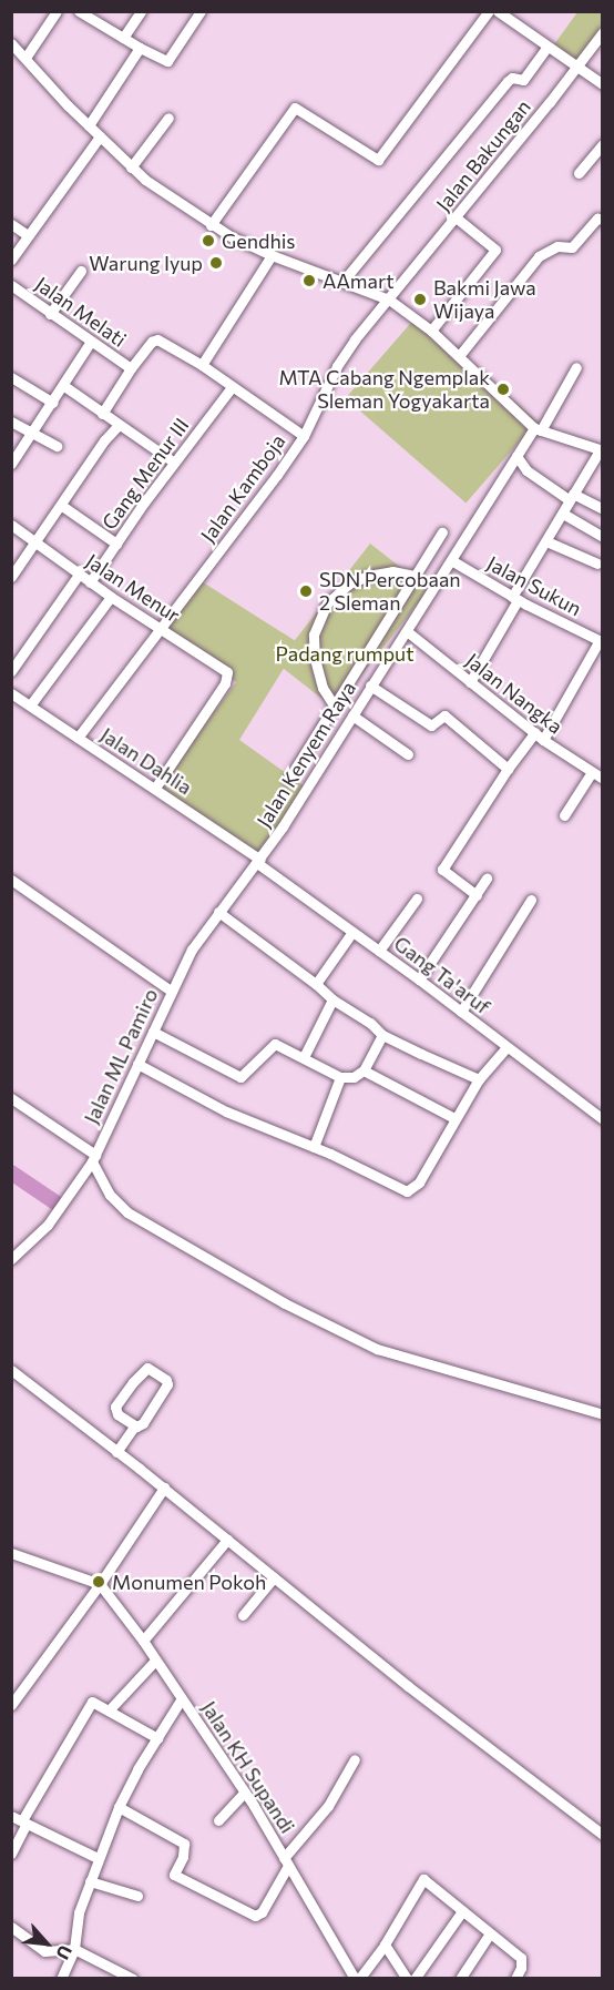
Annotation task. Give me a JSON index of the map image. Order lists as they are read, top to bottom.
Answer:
{
  "streets": {
    "street": [
      "Jalan Bakungan",
      "Jalan Melati",
      "Gang Menur III",
      "Jalan Kamboja",
      "Jalan Sukun",
      "Jalan Menur",
      "Jalan Nangka",
      "Jalan Kenyem Raya",
      "Jalan Dahlia",
      "Gang Ta'aruf",
      "Jalan ML Pamiro",
      "Jalan KH Supandi"
    ]
  },
  "crossings": [
    ["Jalan Bakungan", "Jalan Kamboja"],
    ["Gang Menur III", "Jalan Menur"],
    ["Jalan Kamboja", "Jalan Menur"],
    ["Jalan Kamboja", "Jalan Dahlia"],
    ["Jalan Sukun", "Jalan Kenyem Raya"],
    ["Jalan Menur", "Jalan Dahlia"],
    ["Jalan Nangka", "Jalan Kenyem Raya"],
    ["Jalan Kenyem Raya", "Jalan Dahlia"],
    ["Jalan Kenyem Raya", "Gang Ta'aruf"],
    ["Jalan Kenyem Raya", "Jalan ML Pamiro"],
    ["Jalan Dahlia", "Gang Ta'aruf"],
    ["Jalan Dahlia", "Jalan ML Pamiro"],
    ["Gang Ta'aruf", "Jalan ML Pamiro"]
  ],
  "parks": ["Padang rumput"],
  "places": [
    "Gendhis",
    "Warung Iyup",
    "AAmart",
    "Bakmi Jawa Wijaya",
    "MTA Cabang Ngemplak Sleman Yogyakarta",
    "SDN Percobaan 2 Sleman",
    "Monumen Pokoh"
  ],
  "north": "bottom right"
}
